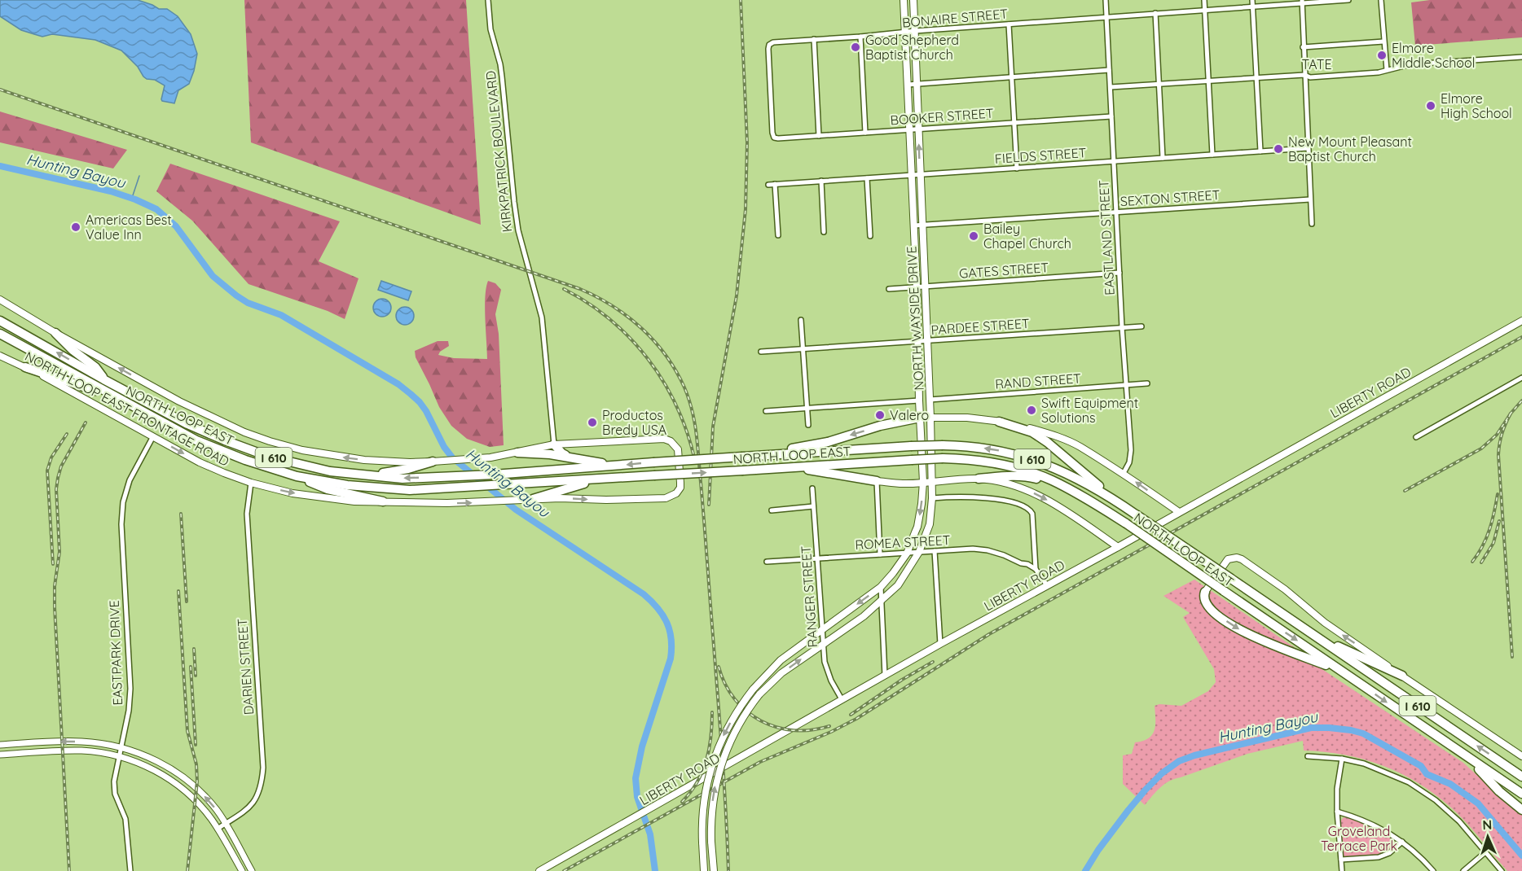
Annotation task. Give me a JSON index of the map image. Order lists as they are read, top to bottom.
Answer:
{
  "streets": {
    "highway": ["NORTH LOOP EAST", "I 610"],
    "main road": ["NORTH WAYSIDE DRIVE", "LIBERTY ROAD", "NORTH LOOP EAST FRONTAGE ROAD"],
    "street": [
      "BONAIRE STREET",
      "TATE",
      "BOOKER STREET",
      "KIRKPATRICK BOULEVARD",
      "FIELDS STREET",
      "SEXTON STREET",
      "EASTLAND STREET",
      "GATES STREET",
      "PARDEE STREET",
      "RAND STREET",
      "ROMEA STREET",
      "RANGER STREET",
      "EASTPARK DRIVE",
      "DARIEN STREET"
    ]
  },
  "crossings": [
    ["BONAIRE STREET", "BOOKER STREET"],
    ["BONAIRE STREET", "EASTLAND STREET"],
    ["BONAIRE STREET", "NORTH WAYSIDE DRIVE"],
    ["TATE", "EASTLAND STREET"],
    ["BOOKER STREET", "EASTLAND STREET"],
    ["BOOKER STREET", "NORTH WAYSIDE DRIVE"],
    ["KIRKPATRICK BOULEVARD", "NORTH LOOP EAST FRONTAGE ROAD"],
    ["FIELDS STREET", "EASTLAND STREET"],
    ["FIELDS STREET", "NORTH WAYSIDE DRIVE"],
    ["SEXTON STREET", "EASTLAND STREET"],
    ["SEXTON STREET", "NORTH WAYSIDE DRIVE"],
    ["EASTLAND STREET", "GATES STREET"],
    ["EASTLAND STREET", "PARDEE STREET"],
    ["EASTLAND STREET", "RAND STREET"],
    ["GATES STREET", "NORTH WAYSIDE DRIVE"],
    ["NORTH WAYSIDE DRIVE", "PARDEE STREET"],
    ["NORTH WAYSIDE DRIVE", "RAND STREET"],
    ["NORTH WAYSIDE DRIVE", "ROMEA STREET"],
    ["NORTH WAYSIDE DRIVE", "RANGER STREET"],
    ["LIBERTY ROAD", "RANGER STREET"],
    ["NORTH LOOP EAST FRONTAGE ROAD", "EASTPARK DRIVE"],
    ["NORTH LOOP EAST FRONTAGE ROAD", "DARIEN STREET"],
    ["ROMEA STREET", "RANGER STREET"]
  ],
  "water": ["Hunting Bayou"],
  "parks": ["Groveland Terrace Park"],
  "places": [
    "Good Shepherd Baptist Church",
    "Elmore Middle School",
    "Elmore High School",
    "New Mount Pleasant Baptist Church",
    "Americas Best Value Inn",
    "Bailey Chapel Church",
    "Swift Equipment Solutions",
    "Valero",
    "Productos Bredy USA"
  ],
  "north": "top"
}
